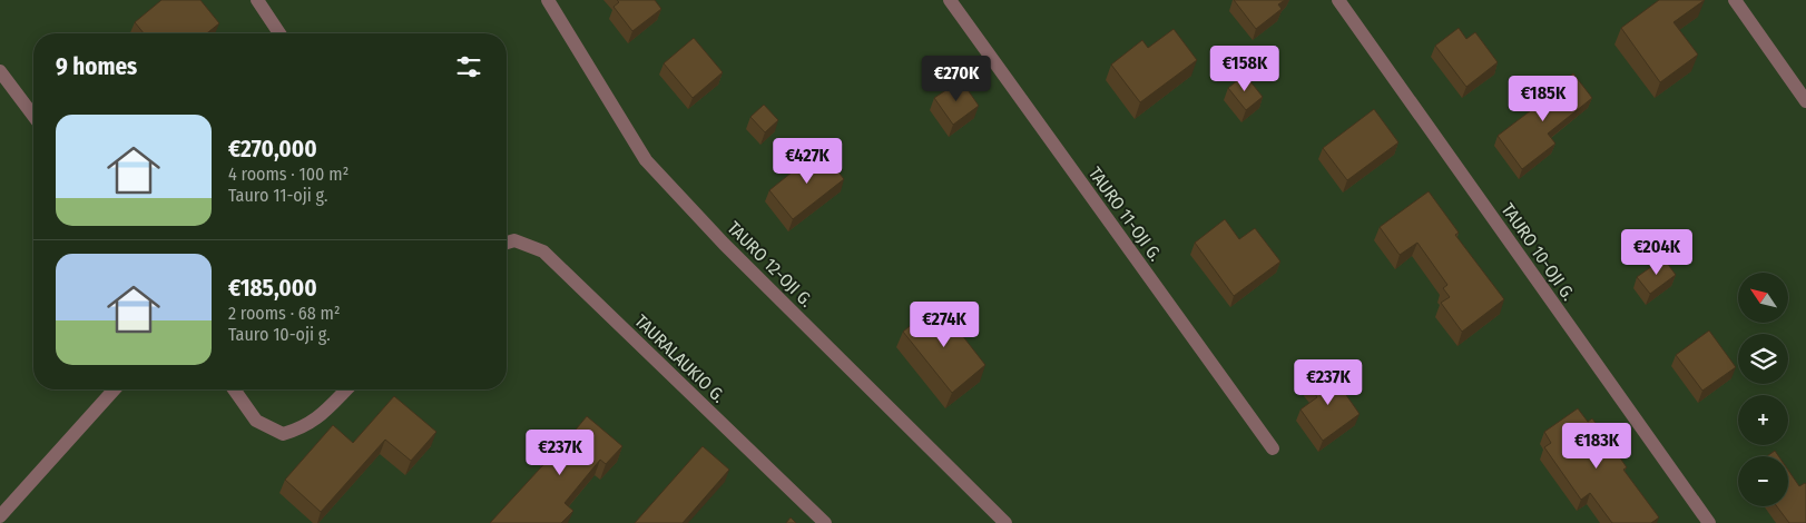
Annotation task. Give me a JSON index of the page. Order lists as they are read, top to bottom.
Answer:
{
  "streets": {
    "street": [
      "TAURO 11-OJI G.",
      "TAURO 10-OJI G.",
      "TAURO 12-OJI G.",
      "TAURALAUKIO G."
    ]
  },
  "north": "top left",
  "page": {
    "heading": "9 homes",
    "price": [
      "€158K",
      "€270K",
      "€185K",
      "€427K",
      "€204K",
      "€274K",
      "€237K",
      "€183K",
      "€237K"
    ],
    "list": [
      {
        "name": "€270,000",
        "note": "4 rooms · 100 m² · Tauro 11-oji g."
      },
      {
        "name": "€185,000",
        "note": "2 rooms · 68 m² · Tauro 10-oji g."
      }
    ],
    "map_buttons": ["+", "−"]
  }
}
